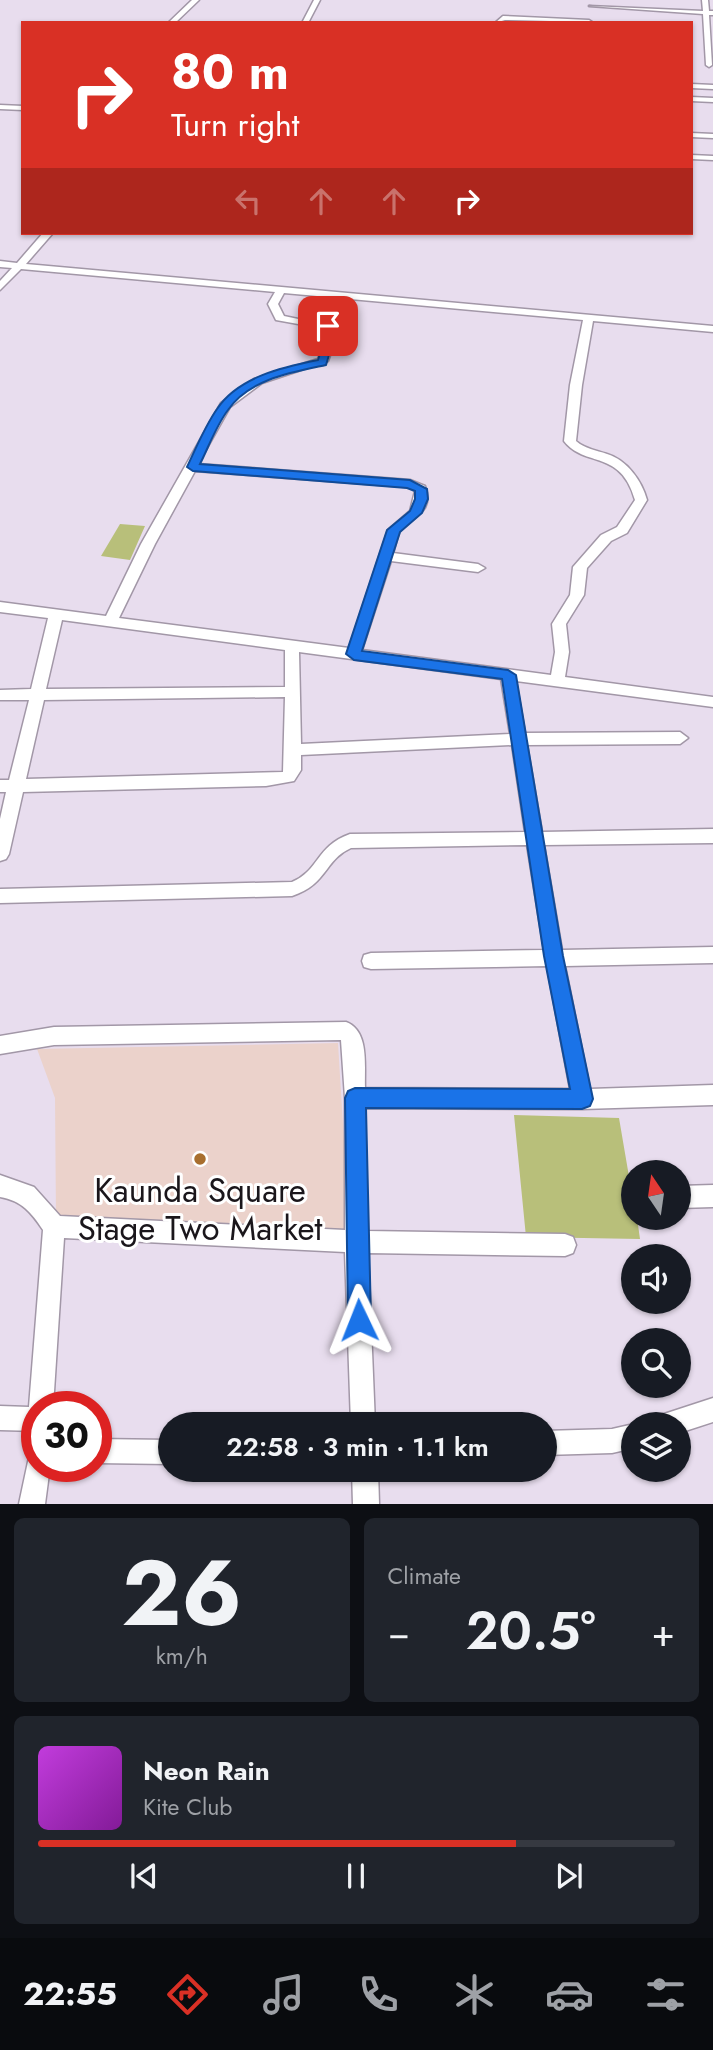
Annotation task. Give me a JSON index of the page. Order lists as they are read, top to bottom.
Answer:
{
  "places": ["Kaunda Square Stage Two Market"],
  "north": "top",
  "page": {
    "turn": ["80 m", "Turn right"],
    "limit": "30",
    "trip": "22:58 · 3 min · 1.1 km",
    "tile": [
      ["26", "km/h"],
      "Climate"
    ],
    "heat": ["−", "20.5°", "+"],
    "song": ["Neon Rain", "Kite Club"],
    "tabs": "22:55"
  }
}
